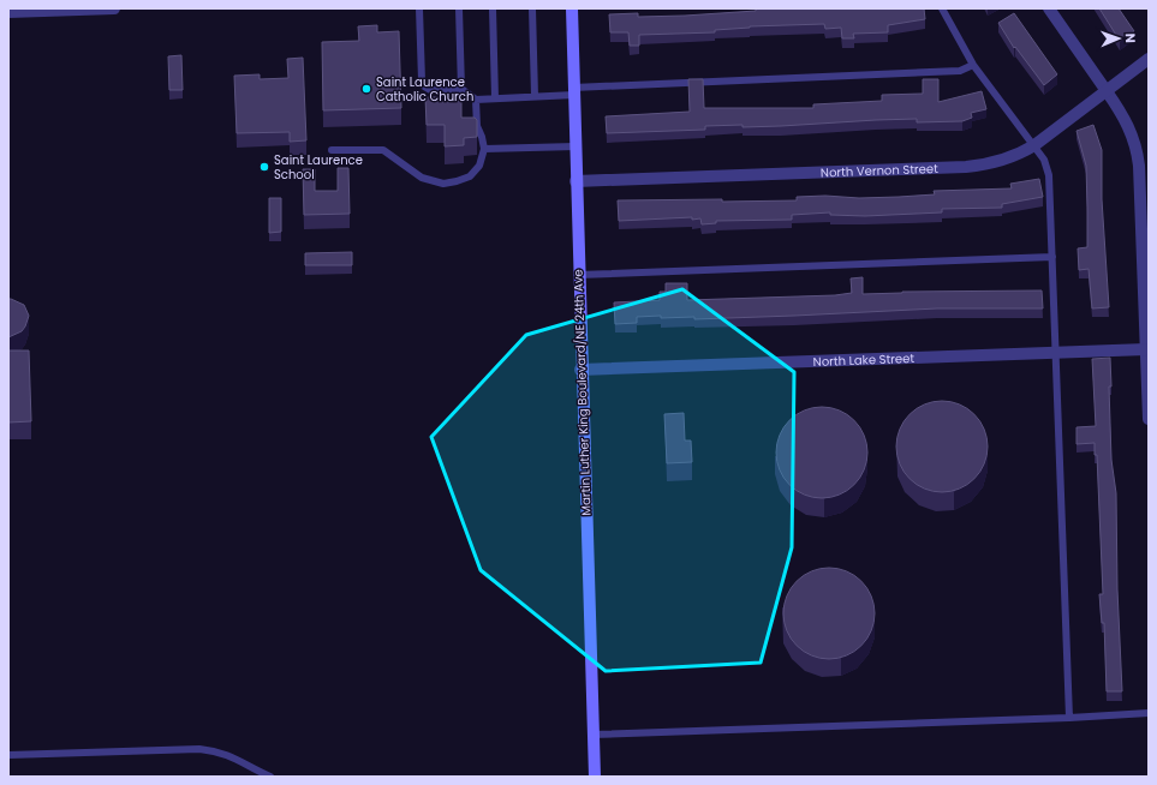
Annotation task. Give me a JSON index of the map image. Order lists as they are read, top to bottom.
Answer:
{
  "streets": {
    "main road": ["Martin Luther King Boulevard/NE 24th Ave"],
    "street": ["North Vernon Street", "North Lake Street"]
  },
  "crossings": [
    ["North Vernon Street", "Martin Luther King Boulevard/NE 24th Ave"],
    ["North Lake Street", "Martin Luther King Boulevard/NE 24th Ave"]
  ],
  "places": ["Saint Laurence Catholic Church", "Saint Laurence School"],
  "north": "right"
}
